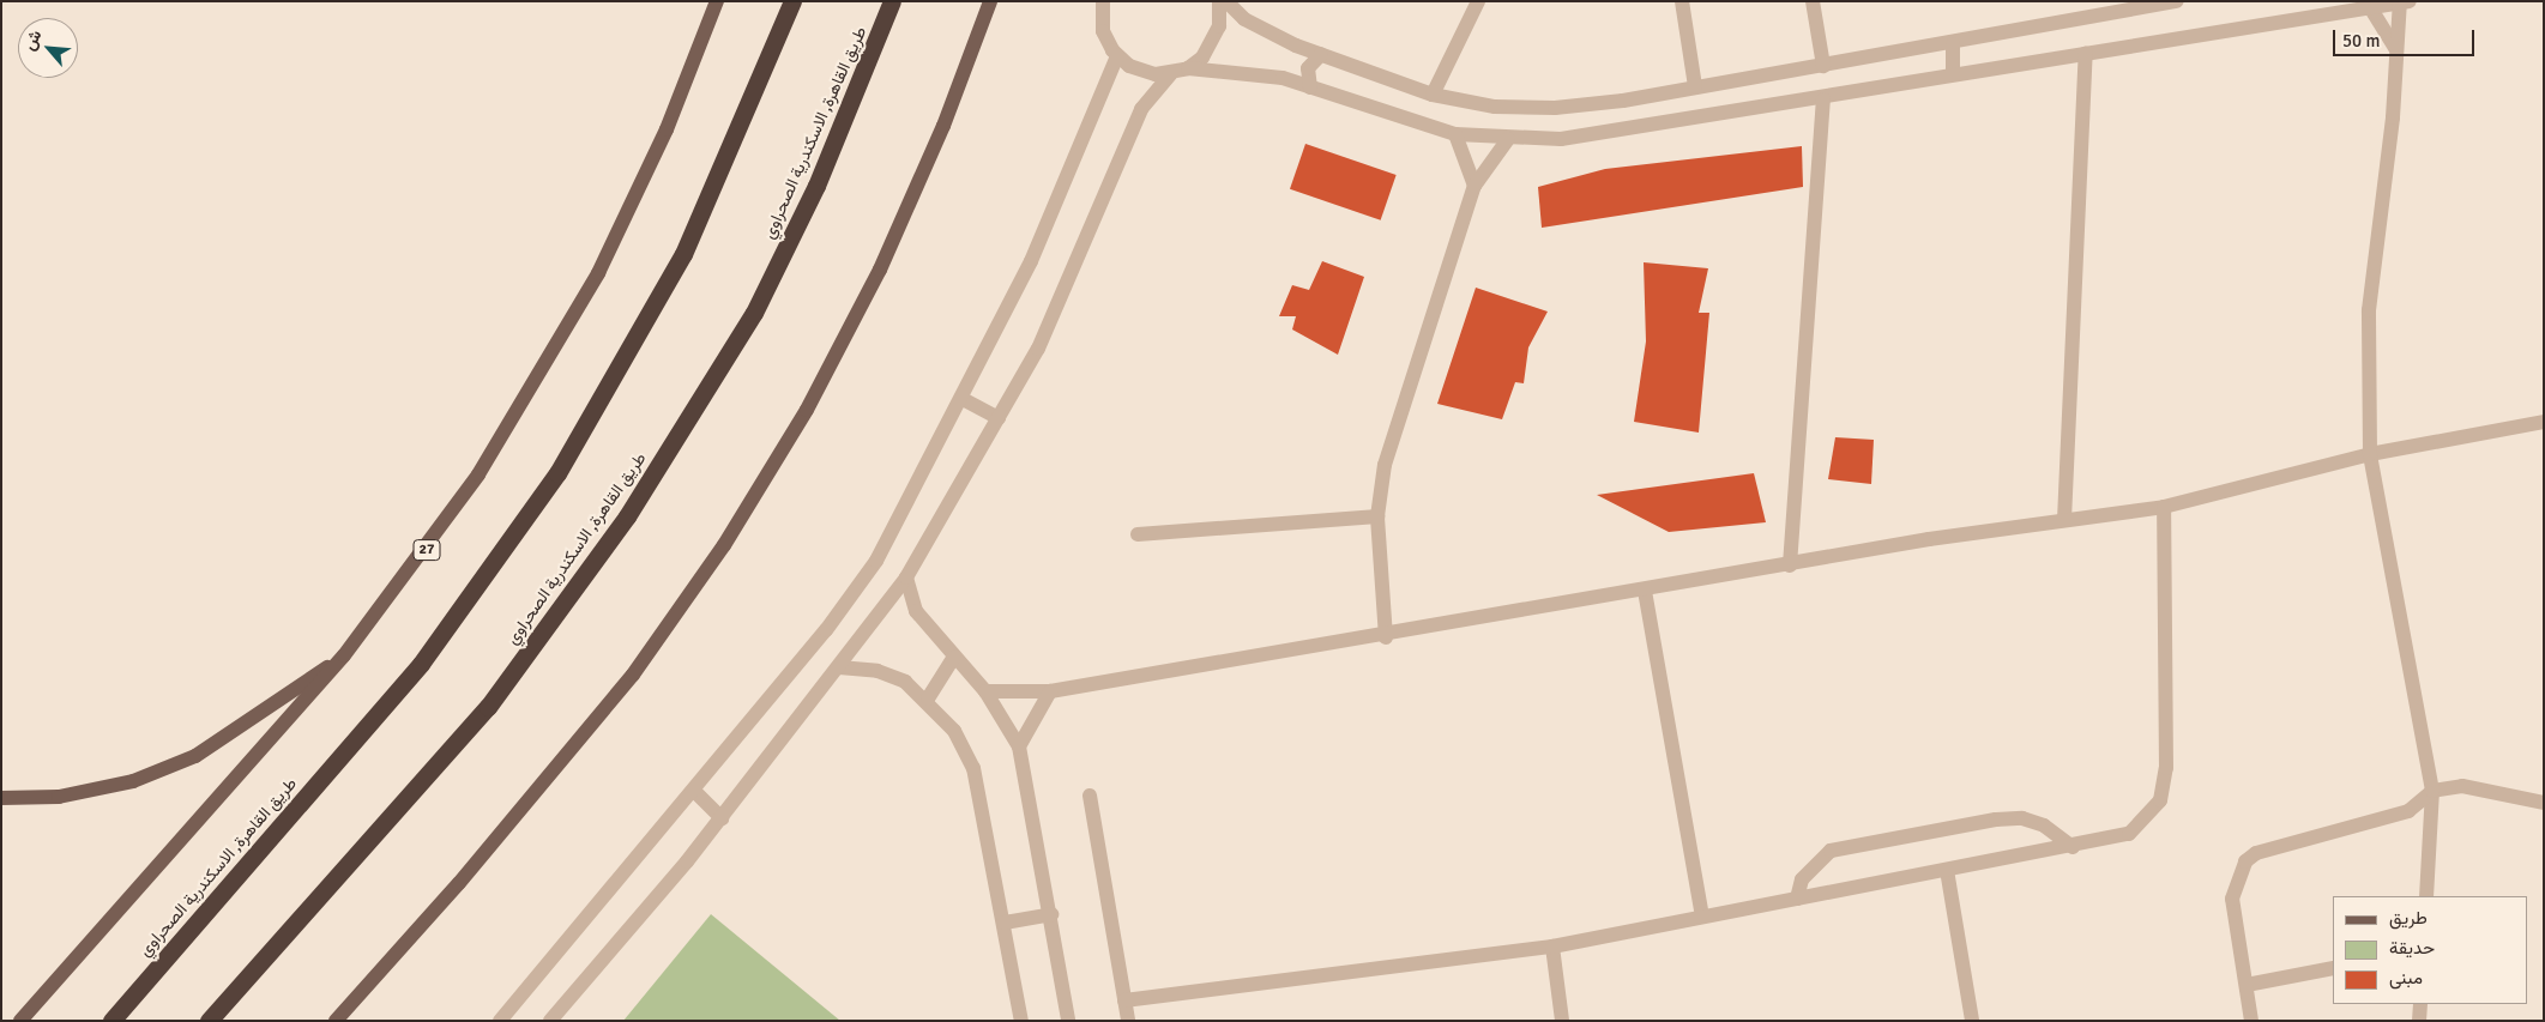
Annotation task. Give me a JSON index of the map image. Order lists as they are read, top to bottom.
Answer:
{
  "streets": {
    "highway": ["طريق القاهرة, الاسكندرية الصحراوي"],
    "main road": ["27"]
  },
  "legend": ["طريق", "حديقة", "مبنى"],
  "scale_bar": "50 m",
  "north": "top left"
}
